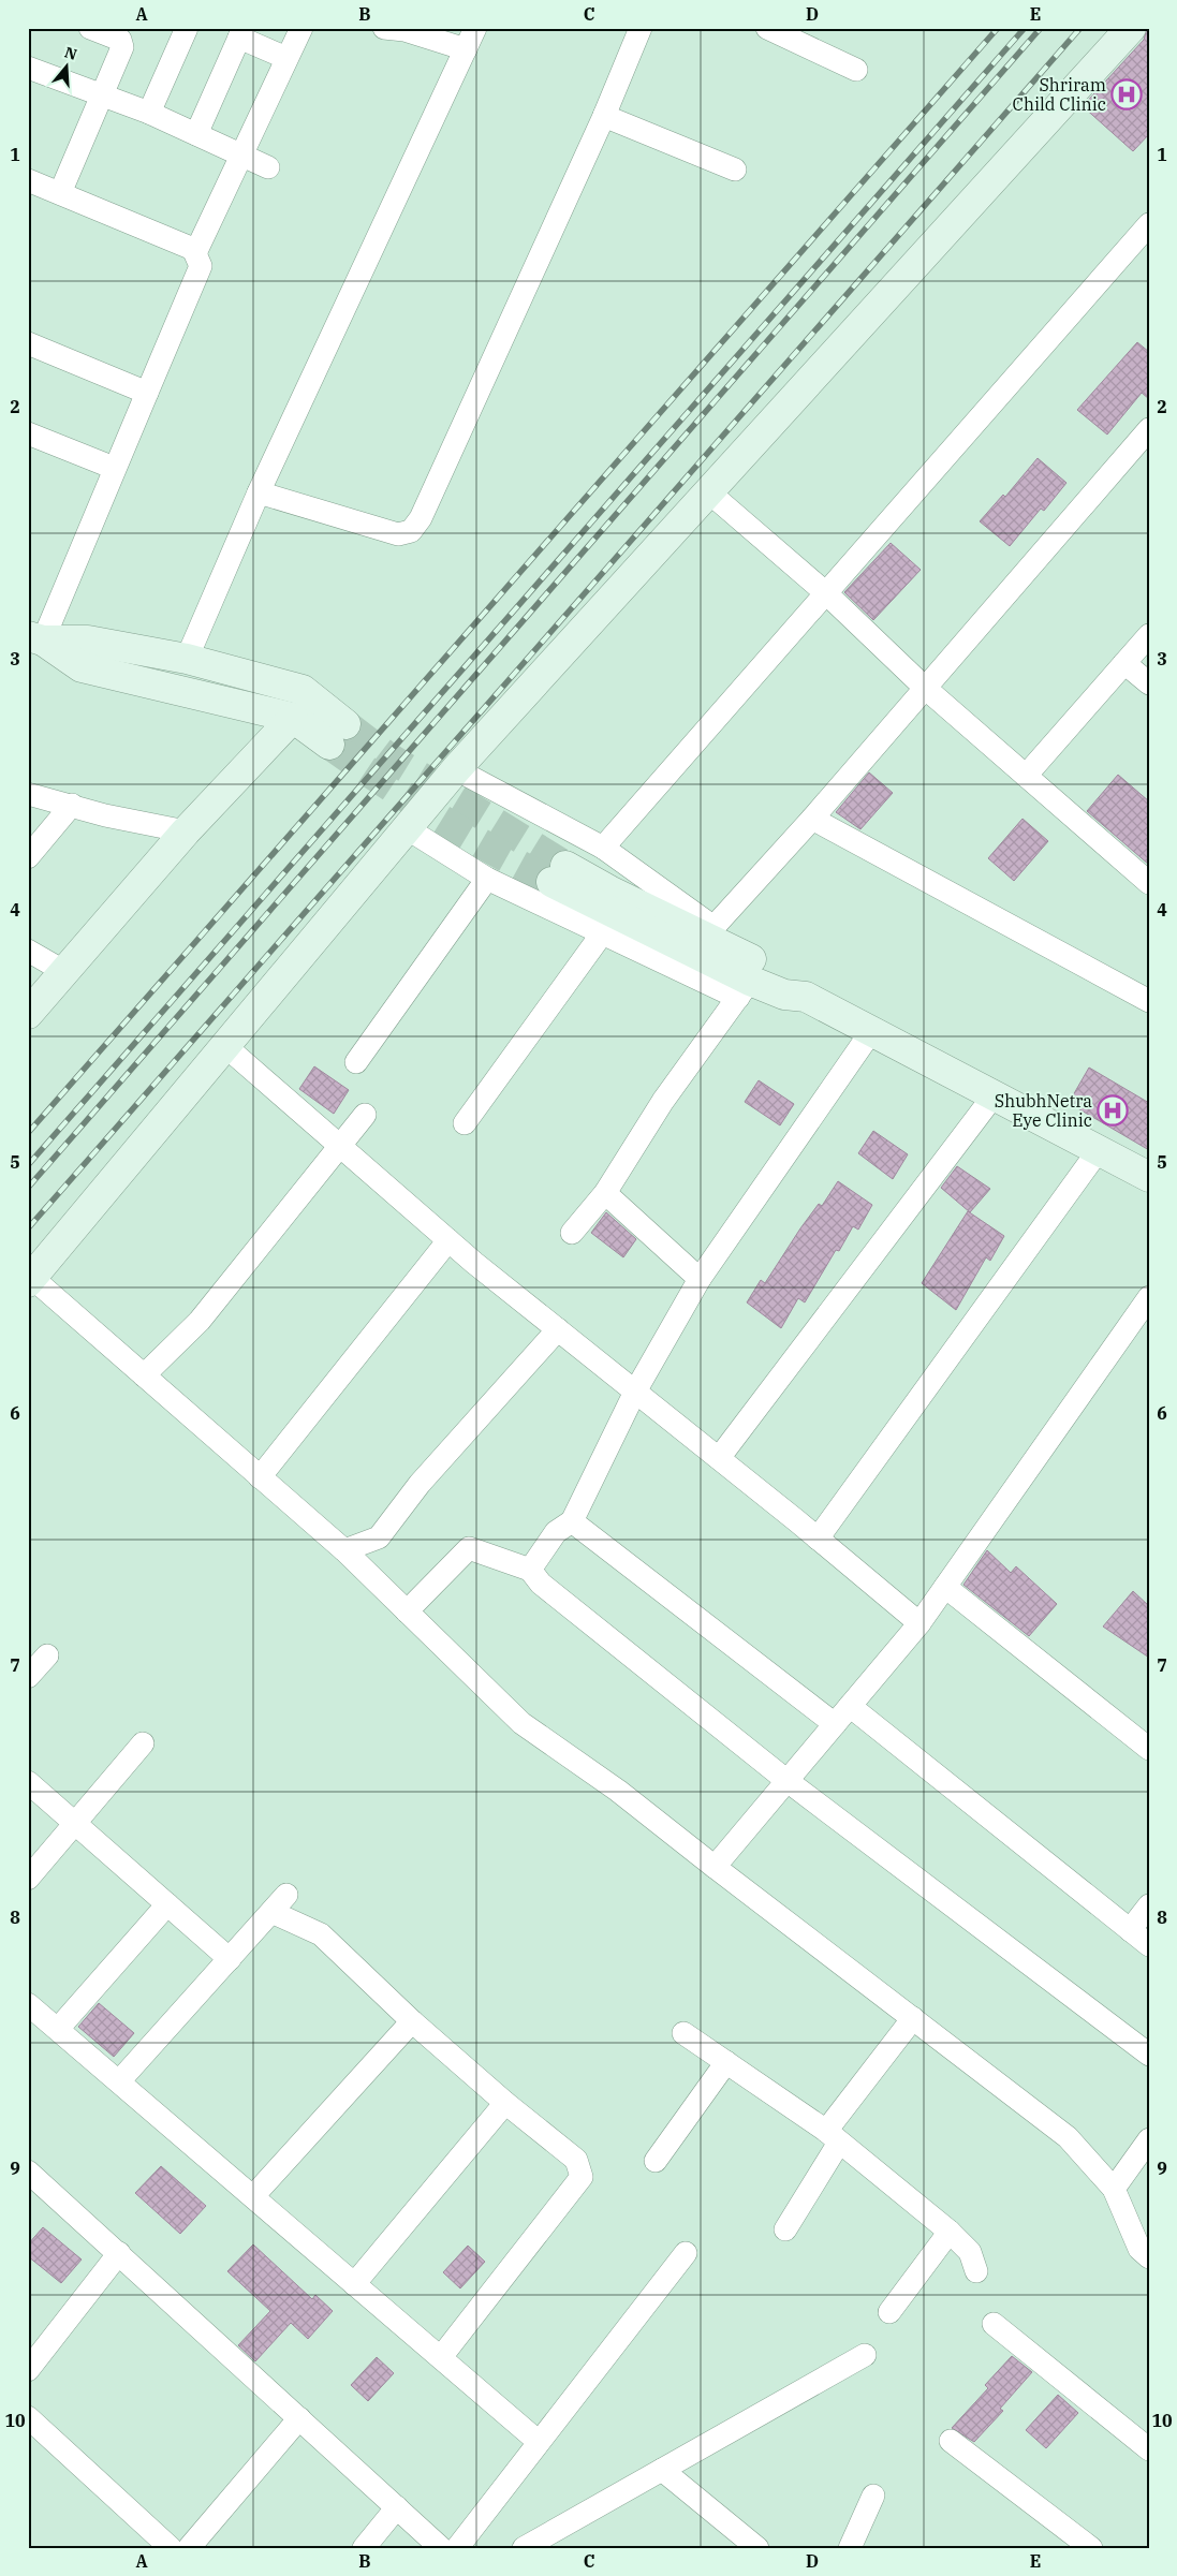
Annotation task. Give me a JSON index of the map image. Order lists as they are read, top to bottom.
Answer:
{
  "places": {
    "hospital": ["Shriram Child Clinic", "ShubhNetra Eye Clinic"]
  },
  "north": "top",
  "grid": {
    "columns": [
      "A",
      "B",
      "C",
      "D",
      "E"
    ],
    "rows": [
      "1",
      "2",
      "3",
      "4",
      "5",
      "6",
      "7",
      "8",
      "9",
      "10"
    ]
  }
}
